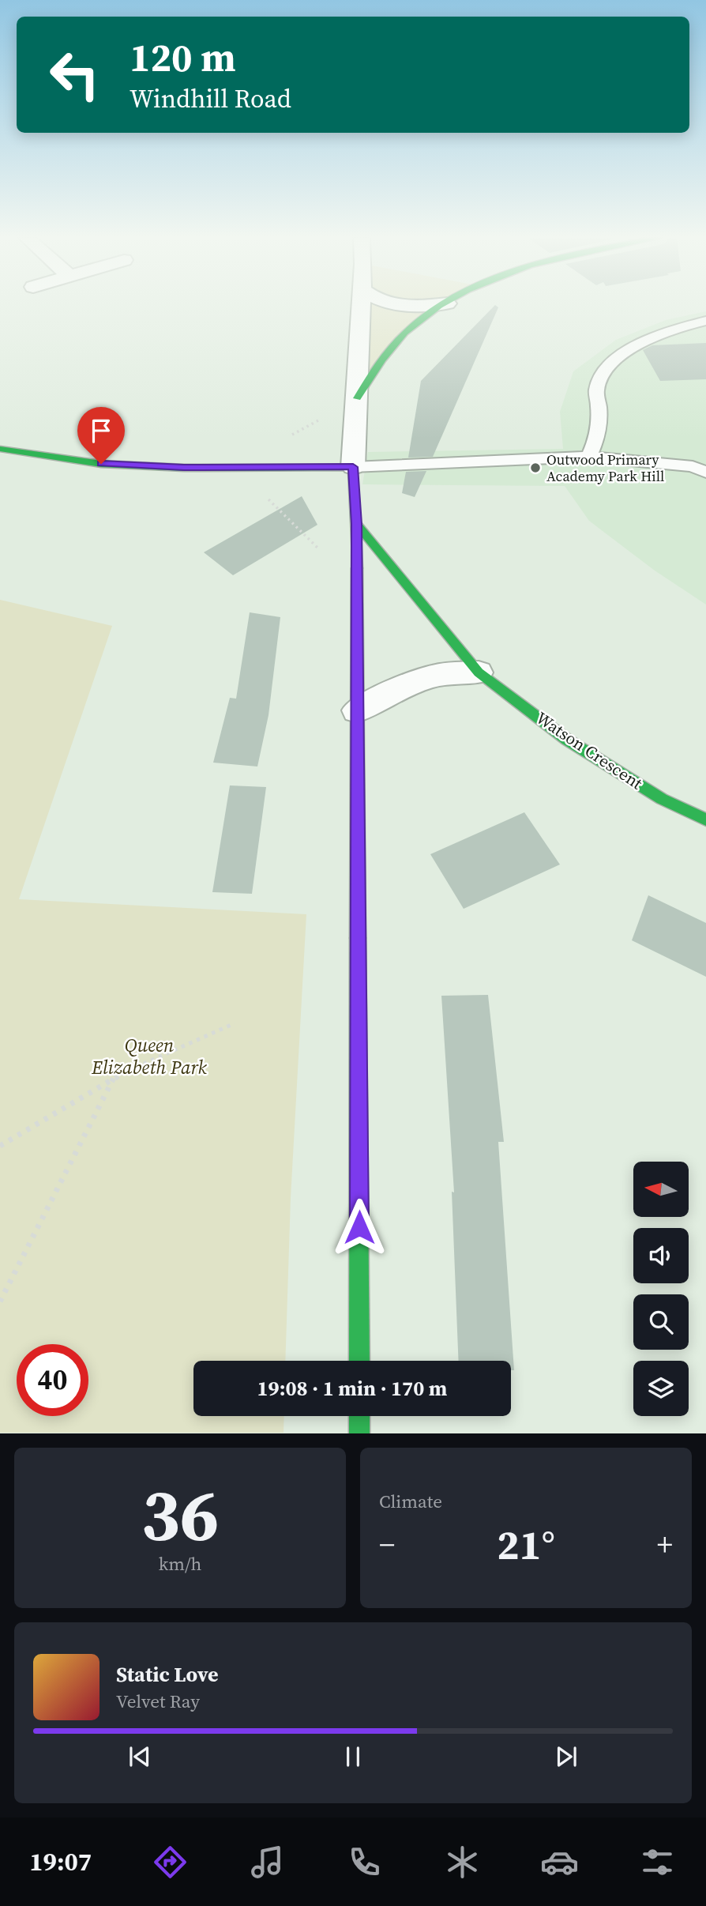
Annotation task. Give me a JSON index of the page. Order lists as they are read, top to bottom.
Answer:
{
  "streets": {
    "street": ["Watson Crescent"]
  },
  "parks": ["Queen Elizabeth Park"],
  "places": ["Outwood Primary Academy Park Hill"],
  "north": "left",
  "page": {
    "turn": ["120 m", "Windhill Road"],
    "limit": "40",
    "trip": "19:08 · 1 min · 170 m",
    "tile": [
      ["36", "km/h"],
      "Climate"
    ],
    "heat": ["−", "21°", "+"],
    "song": ["Static Love", "Velvet Ray"],
    "tabs": "19:07"
  }
}
